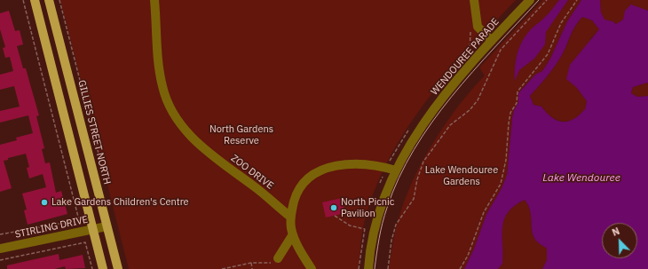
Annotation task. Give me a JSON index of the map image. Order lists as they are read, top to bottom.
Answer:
{
  "streets": {
    "main road": ["GILLIES STREET NORTH"],
    "street": ["WENDOUREE PARADE", "ZOO DRIVE", "STIRLING DRIVE"]
  },
  "crossings": [
    ["GILLIES STREET NORTH", "STIRLING DRIVE"]
  ],
  "water": ["Lake Wendouree"],
  "parks": ["North Gardens Reserve", "Lake Wendouree Gardens"],
  "places": ["Lake Gardens Children's Centre", "North Picnic Pavilion"],
  "north": "top left"
}
